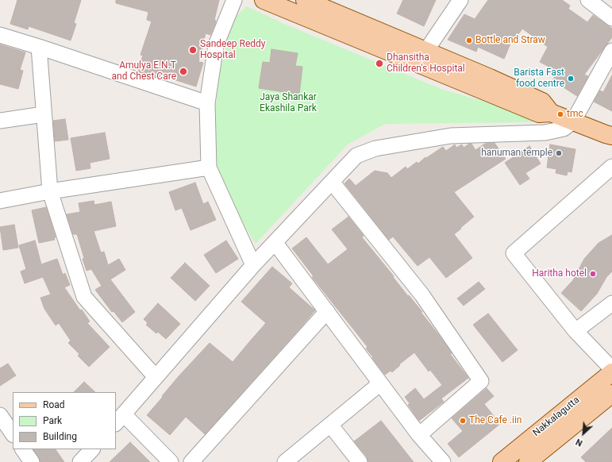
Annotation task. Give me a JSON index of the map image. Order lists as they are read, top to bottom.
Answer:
{
  "streets": {
    "main road": ["Nakkalagutta"]
  },
  "parks": ["Jaya Shankar Ekashila Park"],
  "places": [
    "Bottle and Straw",
    "Sandeep Reddy Hospital",
    "Dhansitha Children's Hospital",
    "Amulya E.N.T and Chest Care",
    "Barista Fast food centre",
    "tmc",
    "hanuman temple",
    "Haritha hotel",
    "The Cafe .iin"
  ],
  "legend": ["Road", "Park", "Building"],
  "north": "bottom left"
}
